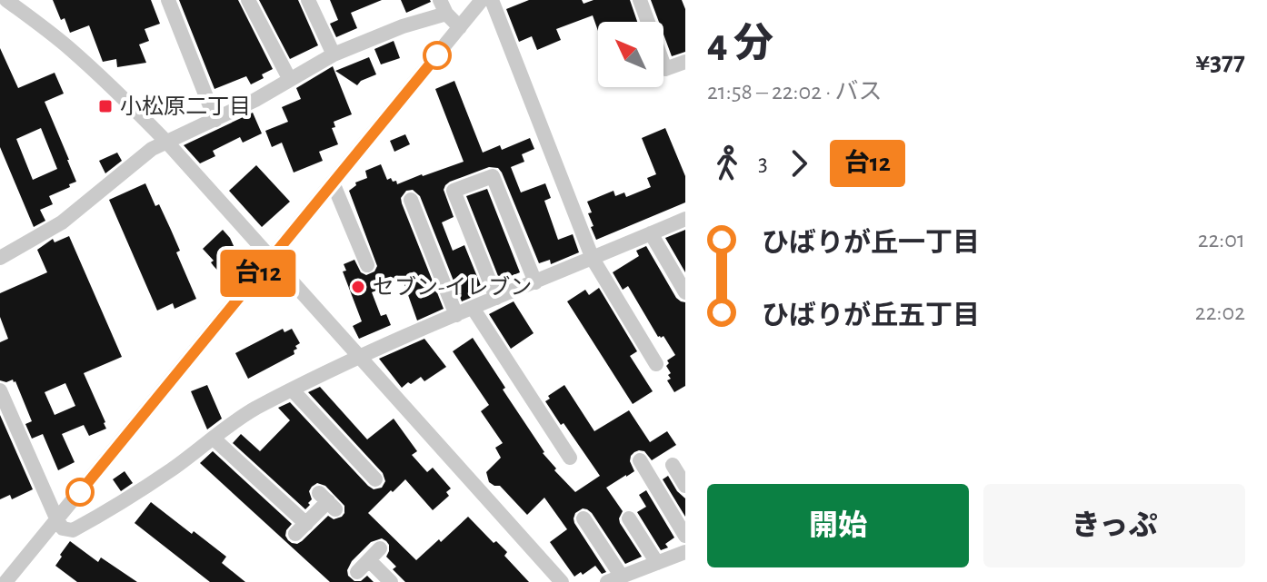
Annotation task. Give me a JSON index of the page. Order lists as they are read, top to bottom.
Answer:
{
  "places": {
    "transit": ["小松原二丁目"],
    "other": ["セブン-イレブン"]
  },
  "lines": ["bus line 台12"],
  "north": "top left",
  "page": {
    "on_map": "台12",
    "heading": ["4 分", "21:58 – 22:02 · バス", "¥377"],
    "legs": ["3", "台12"],
    "list": [
      {
        "name": "ひばりが丘一丁目",
        "value": "22:01"
      },
      {
        "name": "ひばりが丘五丁目",
        "value": "22:02"
      }
    ],
    "buttons": ["開始", "きっぷ"]
  }
}
